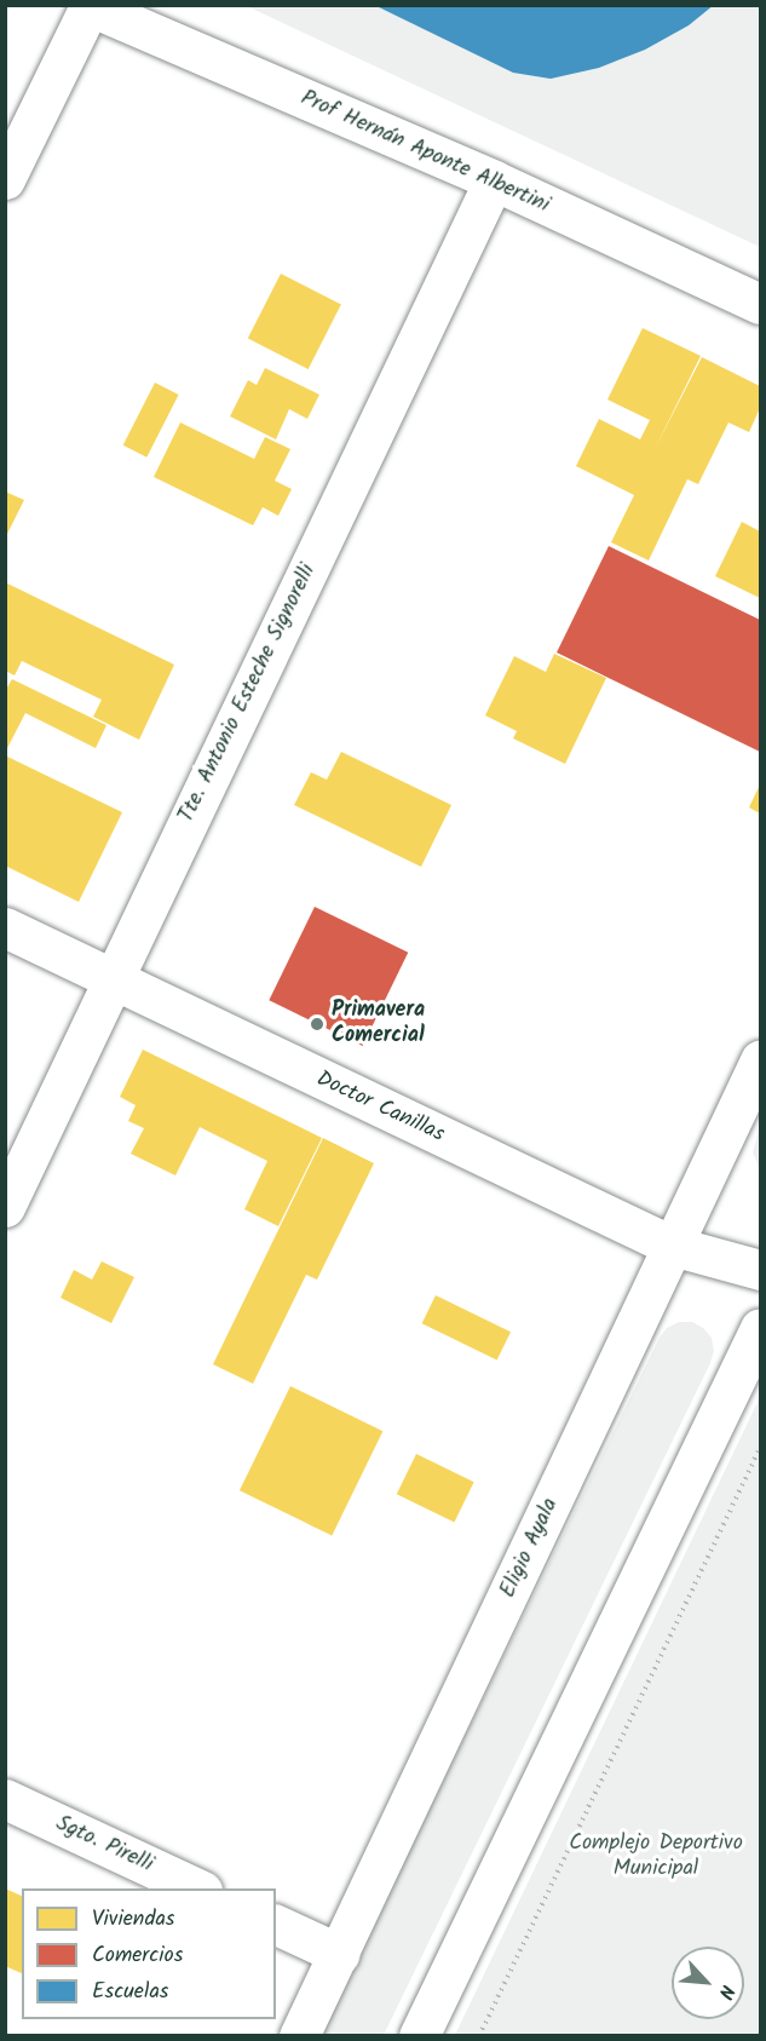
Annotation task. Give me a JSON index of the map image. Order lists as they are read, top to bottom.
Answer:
{
  "streets": {
    "street": [
      "Prof Hernán Aponte Albertini",
      "Tte. Antonio Esteche Signorelli",
      "Doctor Canillas",
      "Eligio Ayala",
      "Sgto. Pirelli"
    ]
  },
  "crossings": [
    ["Prof Hernán Aponte Albertini", "Tte. Antonio Esteche Signorelli"],
    ["Tte. Antonio Esteche Signorelli", "Doctor Canillas"],
    ["Doctor Canillas", "Eligio Ayala"]
  ],
  "parks": ["Complejo Deportivo Municipal"],
  "places": ["Primavera Comercial"],
  "legend": ["Viviendas", "Comercios", "Escuelas"],
  "north": "bottom right"
}
